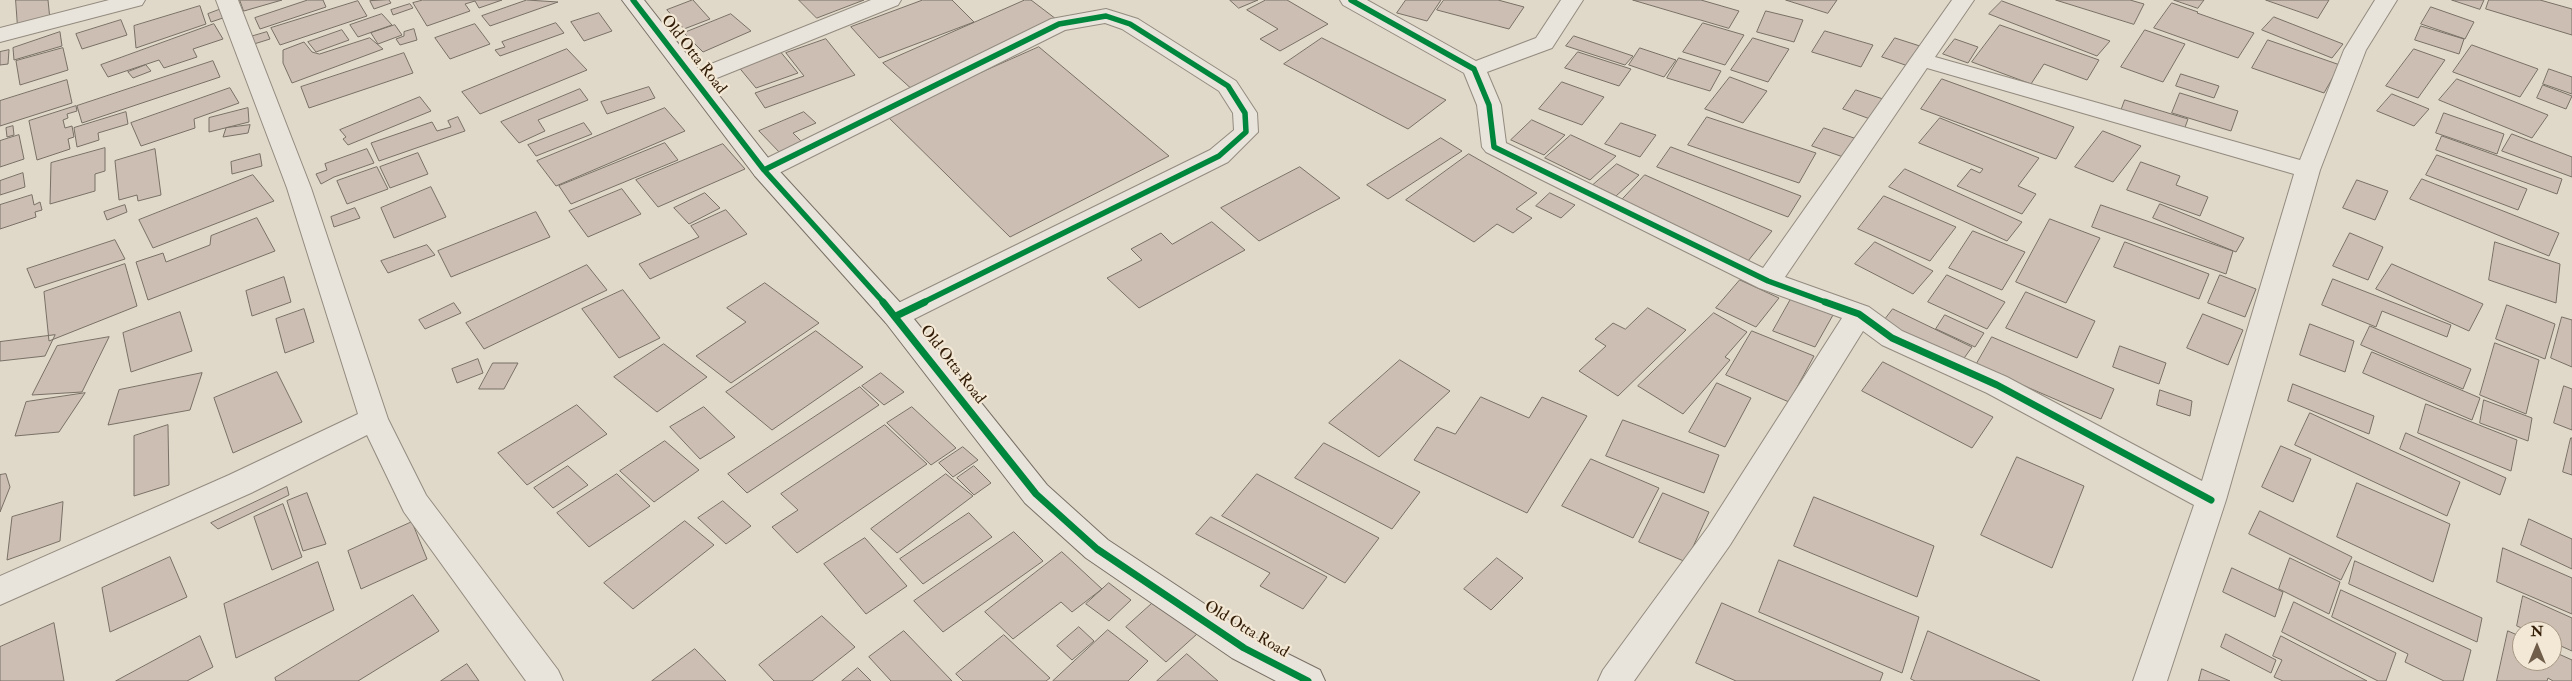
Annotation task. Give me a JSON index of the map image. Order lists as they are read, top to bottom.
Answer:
{
  "streets": {
    "street": ["Old Otta Road"]
  },
  "north": "top"
}
